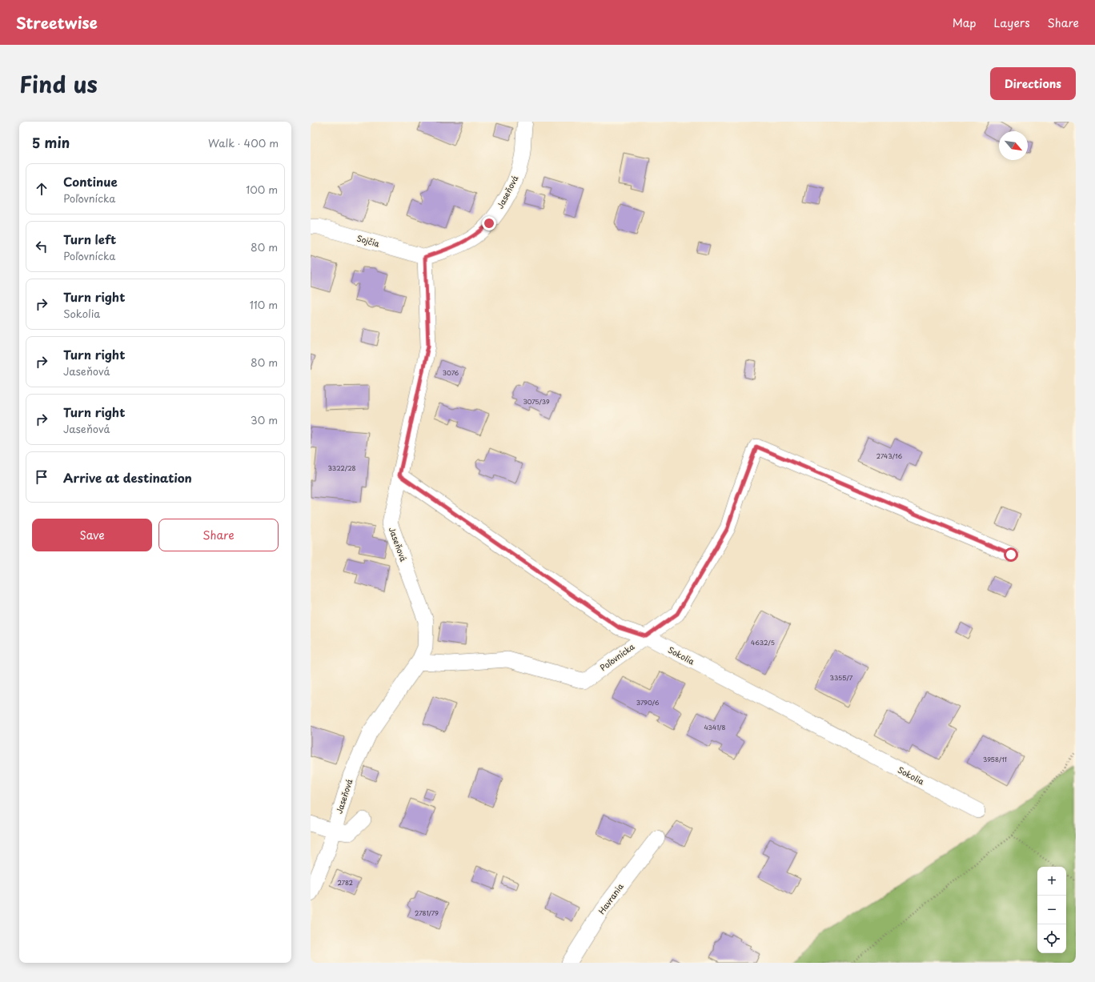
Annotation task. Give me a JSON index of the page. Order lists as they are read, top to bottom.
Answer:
{
  "streets": {
    "street": [
      "Jaseňová",
      "Sojčia",
      "Sokolia",
      "Poľovnícka",
      "Havrania"
    ]
  },
  "crossings": [
    ["Jaseňová", "Sojčia"],
    ["Jaseňová", "Sokolia"],
    ["Jaseňová", "Poľovnícka"],
    ["Sokolia", "Poľovnícka"]
  ],
  "house_numbers": [
    "3076",
    "3075/39",
    "2743/16",
    "3322/28",
    "4632/5",
    "3355/7",
    "3790/6",
    "4341/8",
    "3958/11",
    "2782",
    "2781/79"
  ],
  "north": "bottom right",
  "page": {
    "header": "Streetwise",
    "nav": ["Map", "Layers", "Share"],
    "title": "Find us",
    "buttons": [
      "Directions",
      ["Save", "Share"]
    ],
    "heading": ["5 min", "Walk · 400 m"],
    "list": [
      ["Continue", "Poľovnícka", "100 m"],
      ["Turn left", "Poľovnícka", "80 m"],
      ["Turn right", "Sokolia", "110 m"],
      ["Turn right", "Jaseňová", "80 m"],
      ["Turn right", "Jaseňová", "30 m"],
      "Arrive at destination"
    ],
    "map_buttons": ["+", "−"]
  }
}
